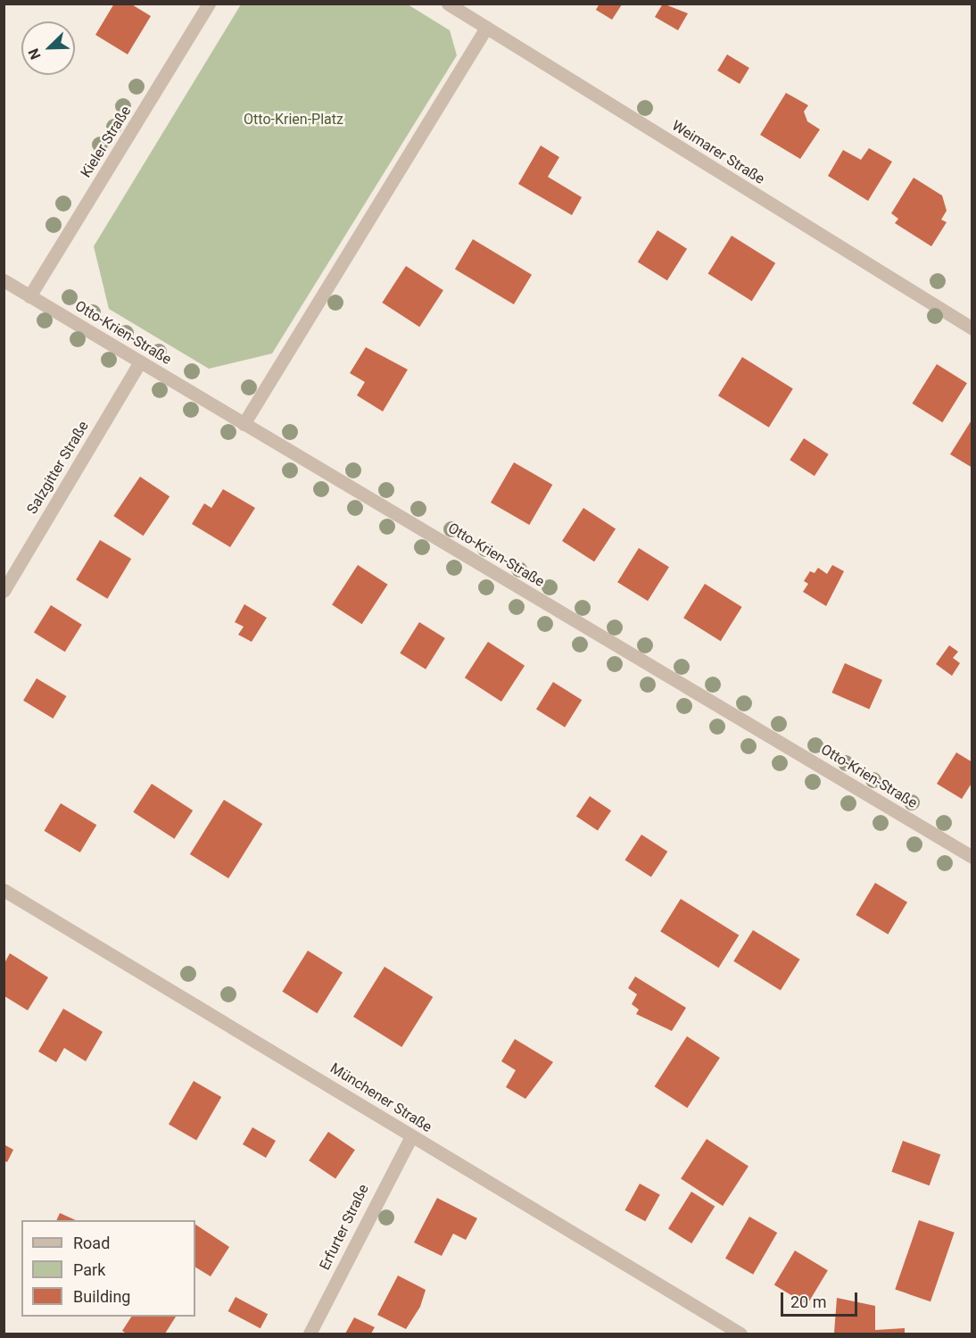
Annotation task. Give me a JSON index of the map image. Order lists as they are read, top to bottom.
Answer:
{
  "streets": {
    "street": [
      "Kieler Straße",
      "Weimarer Straße",
      "Otto-Krien-Straße",
      "Salzgitter Straße",
      "Münchener Straße",
      "Erfurter Straße"
    ]
  },
  "crossings": [
    ["Kieler Straße", "Otto-Krien-Straße"],
    ["Otto-Krien-Straße", "Salzgitter Straße"],
    ["Münchener Straße", "Erfurter Straße"]
  ],
  "parks": ["Otto-Krien-Platz"],
  "legend": ["Road", "Park", "Building"],
  "scale_bar": "20 m",
  "north": "bottom left"
}
